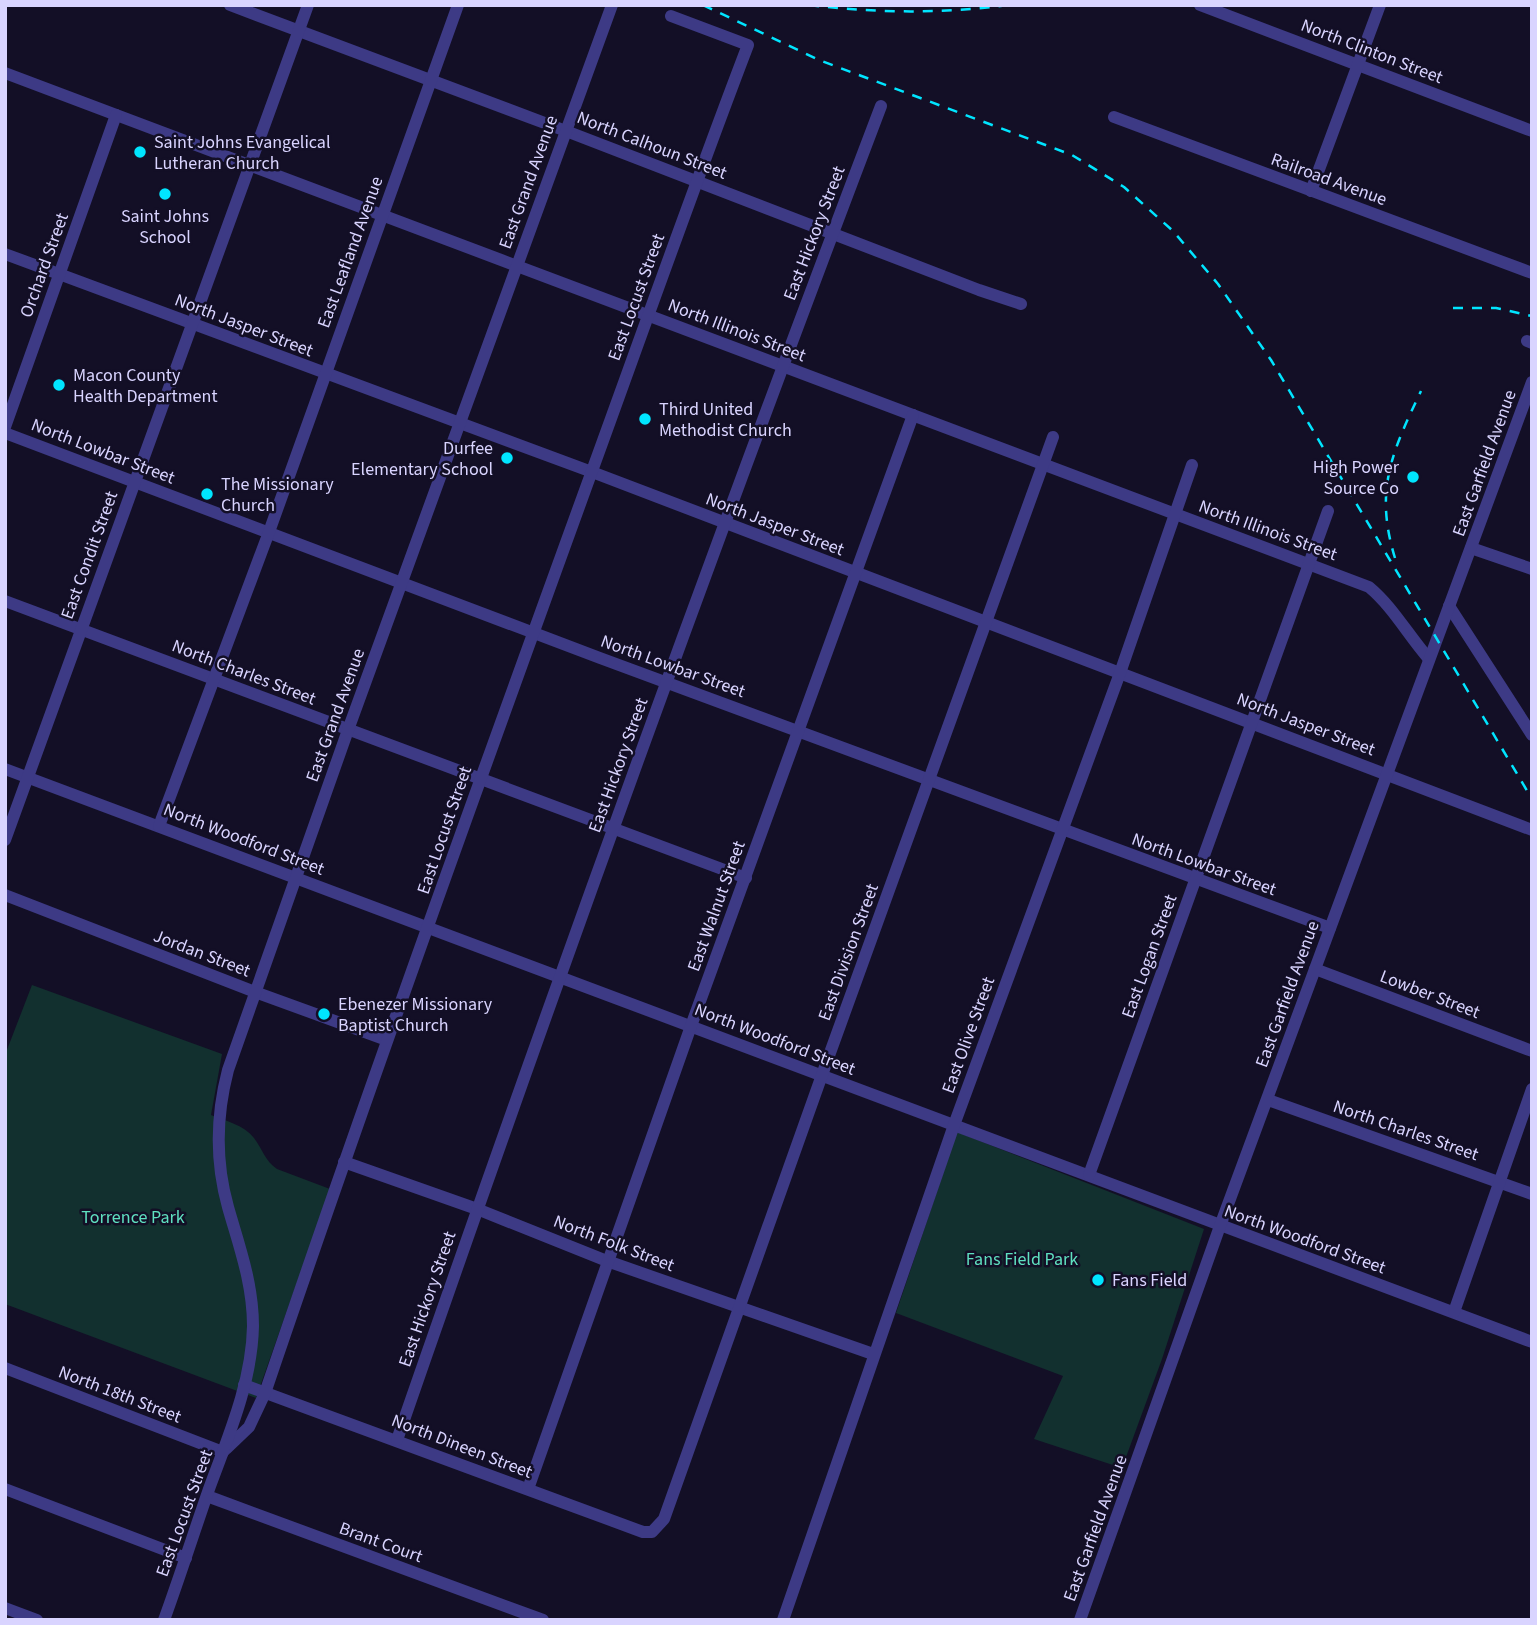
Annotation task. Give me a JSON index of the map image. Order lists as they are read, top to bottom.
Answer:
{
  "streets": {
    "street": [
      "North Clinton Street",
      "North Calhoun Street",
      "Railroad Avenue",
      "East Grand Avenue",
      "East Hickory Street",
      "East Leafland Avenue",
      "Orchard Street",
      "East Locust Street",
      "North Jasper Street",
      "North Illinois Street",
      "North Lowbar Street",
      "East Garfield Avenue",
      "East Condit Street",
      "North Charles Street",
      "North Woodford Street",
      "East Walnut Street",
      "East Division Street",
      "Jordan Street",
      "East Logan Street",
      "Lowber Street",
      "East Olive Street",
      "North Folk Street",
      "North 18th Street",
      "North Dineen Street",
      "Brant Court"
    ]
  },
  "crossings": [
    ["North Calhoun Street", "East Grand Avenue"],
    ["North Calhoun Street", "East Hickory Street"],
    ["North Calhoun Street", "East Leafland Avenue"],
    ["North Calhoun Street", "East Locust Street"],
    ["North Calhoun Street", "East Condit Street"],
    ["East Grand Avenue", "East Locust Street"],
    ["East Grand Avenue", "North Jasper Street"],
    ["East Grand Avenue", "North Illinois Street"],
    ["East Grand Avenue", "North Lowbar Street"],
    ["East Grand Avenue", "North Charles Street"],
    ["East Grand Avenue", "North Woodford Street"],
    ["East Grand Avenue", "Jordan Street"],
    ["East Grand Avenue", "North 18th Street"],
    ["East Grand Avenue", "North Dineen Street"],
    ["East Hickory Street", "North Jasper Street"],
    ["East Hickory Street", "North Illinois Street"],
    ["East Hickory Street", "North Lowbar Street"],
    ["East Hickory Street", "North Charles Street"],
    ["East Hickory Street", "North Woodford Street"],
    ["East Hickory Street", "North Folk Street"],
    ["East Hickory Street", "North Dineen Street"],
    ["East Leafland Avenue", "North Jasper Street"],
    ["East Leafland Avenue", "North Illinois Street"],
    ["East Leafland Avenue", "North Lowbar Street"],
    ["East Leafland Avenue", "North Charles Street"],
    ["East Leafland Avenue", "North Woodford Street"],
    ["Orchard Street", "North Jasper Street"],
    ["Orchard Street", "North Illinois Street"],
    ["East Locust Street", "North Jasper Street"],
    ["East Locust Street", "North Illinois Street"],
    ["East Locust Street", "North Lowbar Street"],
    ["East Locust Street", "North Charles Street"],
    ["East Locust Street", "North Woodford Street"],
    ["East Locust Street", "Jordan Street"],
    ["East Locust Street", "North Folk Street"],
    ["East Locust Street", "North 18th Street"],
    ["East Locust Street", "North Dineen Street"],
    ["East Locust Street", "Brant Court"],
    ["North Jasper Street", "East Garfield Avenue"],
    ["North Jasper Street", "East Condit Street"],
    ["North Jasper Street", "East Walnut Street"],
    ["North Jasper Street", "East Division Street"],
    ["North Jasper Street", "East Logan Street"],
    ["North Jasper Street", "East Olive Street"],
    ["North Illinois Street", "East Garfield Avenue"],
    ["North Illinois Street", "East Condit Street"],
    ["North Illinois Street", "East Walnut Street"],
    ["North Illinois Street", "East Division Street"],
    ["North Illinois Street", "East Logan Street"],
    ["North Illinois Street", "East Olive Street"],
    ["North Lowbar Street", "East Garfield Avenue"],
    ["North Lowbar Street", "East Condit Street"],
    ["North Lowbar Street", "East Walnut Street"],
    ["North Lowbar Street", "East Division Street"],
    ["North Lowbar Street", "East Logan Street"],
    ["North Lowbar Street", "East Olive Street"],
    ["East Garfield Avenue", "North Charles Street"],
    ["East Garfield Avenue", "North Woodford Street"],
    ["East Garfield Avenue", "Lowber Street"],
    ["East Condit Street", "North Charles Street"],
    ["East Condit Street", "North Woodford Street"],
    ["North Charles Street", "East Walnut Street"],
    ["North Woodford Street", "East Walnut Street"],
    ["North Woodford Street", "East Division Street"],
    ["North Woodford Street", "East Logan Street"],
    ["North Woodford Street", "East Olive Street"],
    ["East Walnut Street", "North Folk Street"],
    ["East Walnut Street", "North Dineen Street"],
    ["East Division Street", "North Folk Street"],
    ["East Division Street", "North Dineen Street"],
    ["East Olive Street", "North Folk Street"]
  ],
  "parks": ["Torrence Park", "Fans Field Park"],
  "places": [
    "Saint Johns Evangelical Lutheran Church",
    "Saint Johns School",
    "Macon County Health Department",
    "Third United Methodist Church",
    "Durfee Elementary School",
    "High Power Source Co",
    "The Missionary Church",
    "Ebenezer Missionary Baptist Church",
    "Fans Field"
  ]
}
